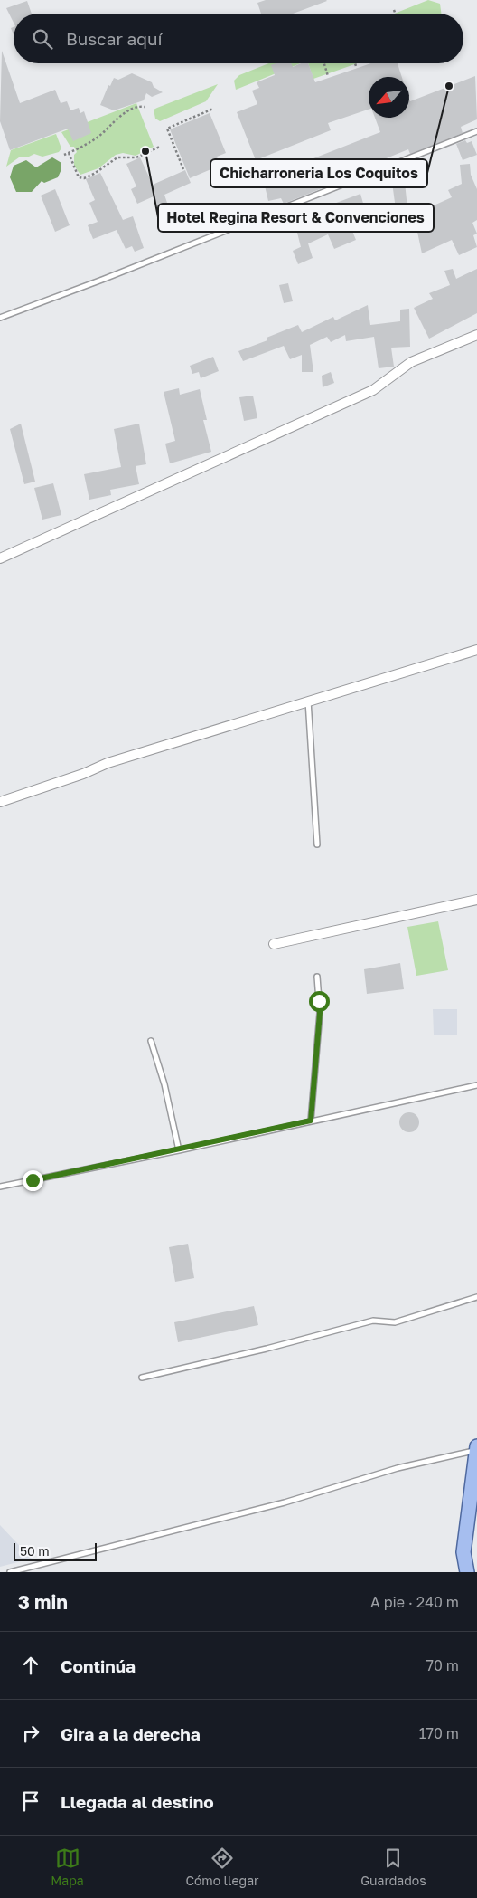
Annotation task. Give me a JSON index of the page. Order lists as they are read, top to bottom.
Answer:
{
  "places": ["Chicharroneria Los Coquitos", "Hotel Regina Resort & Convenciones"],
  "scale_bar": "50 m",
  "north": "bottom left",
  "page": {
    "search": "Buscar aquí",
    "scale": "50 m",
    "heading": ["3 min", "A pie · 240 m"],
    "list": [
      ["Continúa", "70 m"],
      ["Gira a la derecha", "170 m"],
      "Llegada al destino"
    ],
    "nav": ["Mapa", "Cómo llegar", "Guardados"]
  }
}
